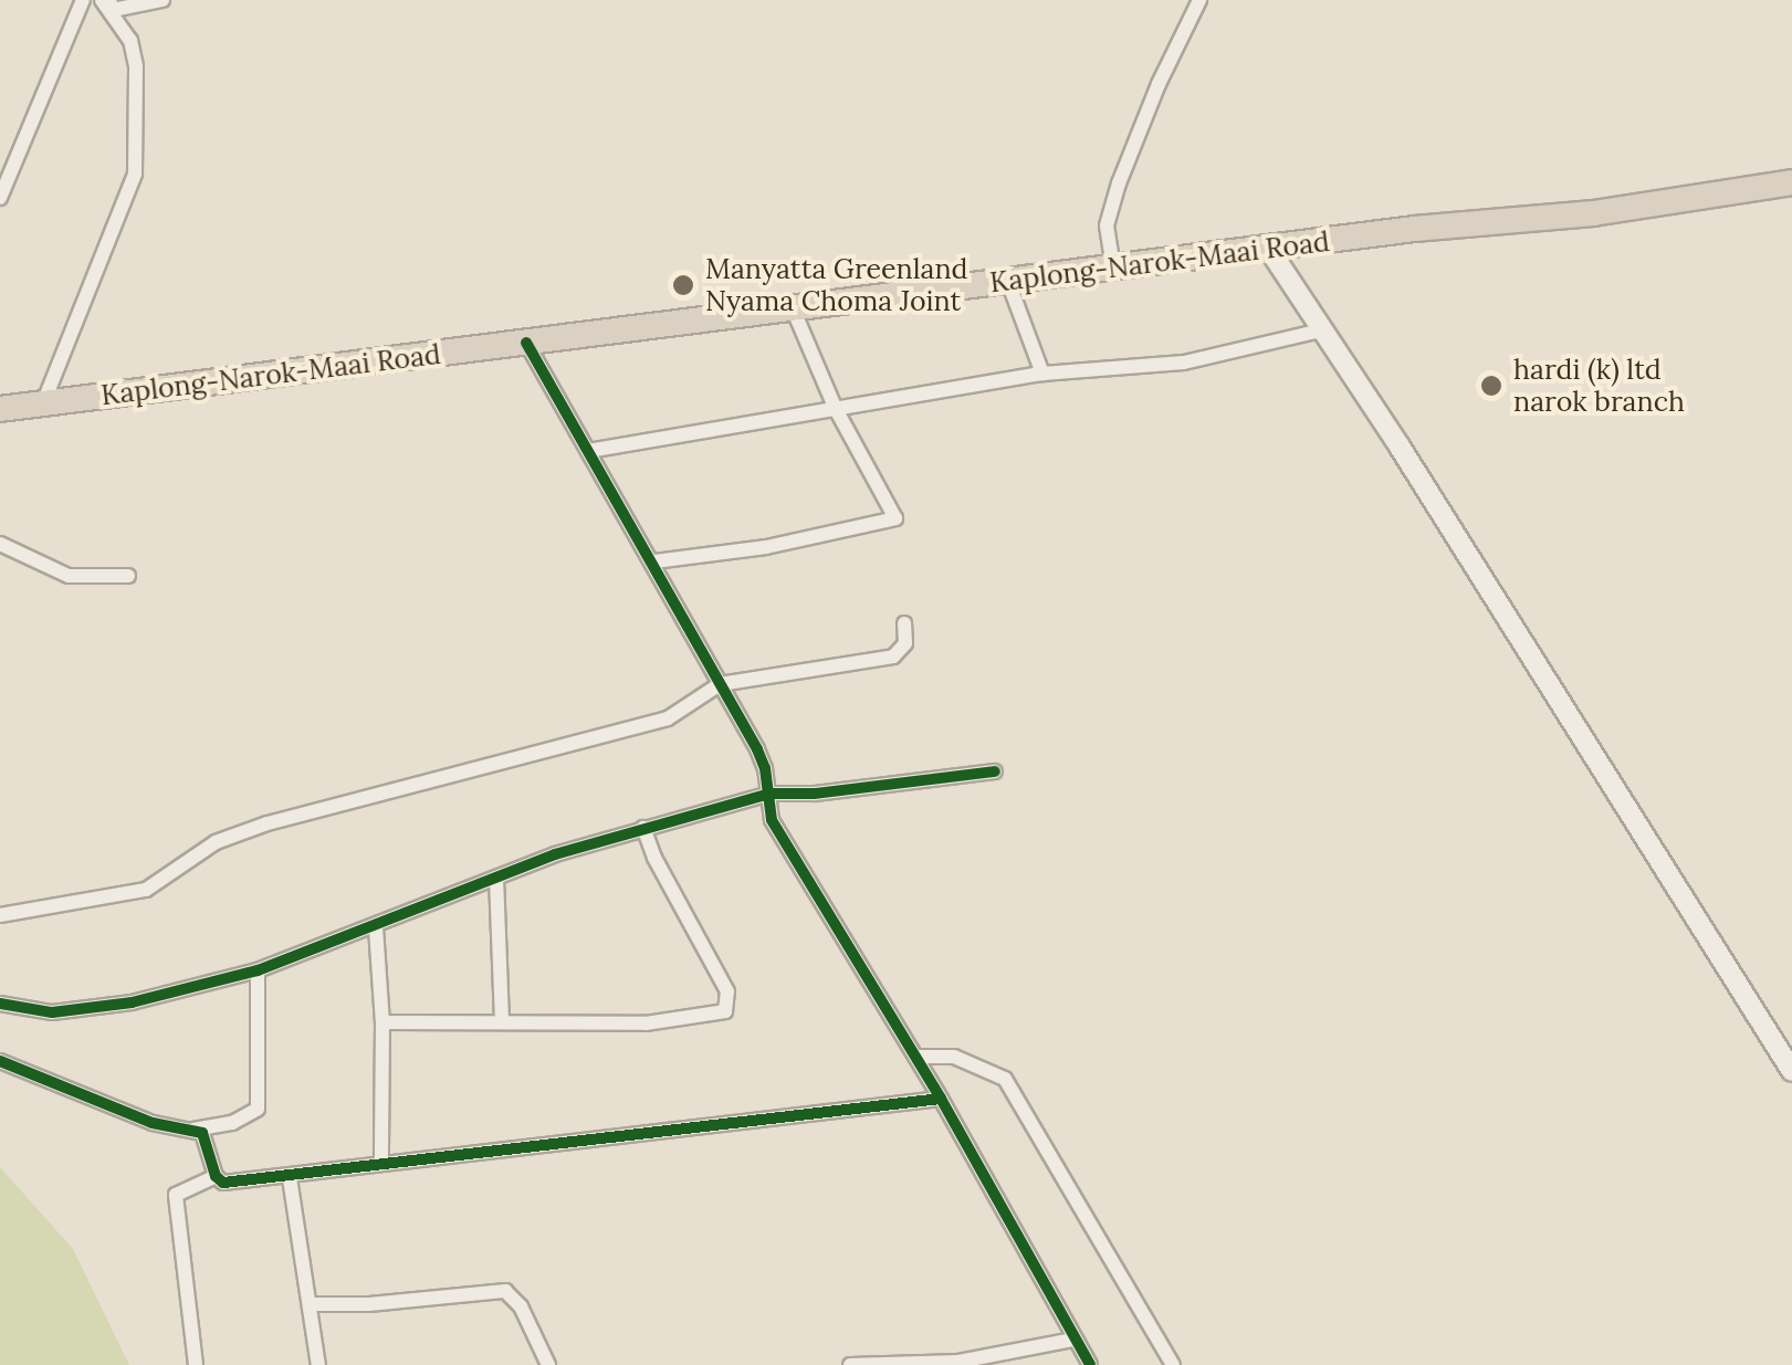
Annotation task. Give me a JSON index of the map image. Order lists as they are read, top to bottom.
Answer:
{
  "streets": {
    "highway": ["Kaplong-Narok-Maai Road"]
  },
  "places": ["Manyatta Greenland Nyama Choma Joint", "hardi (k) ltd narok branch"]
}
